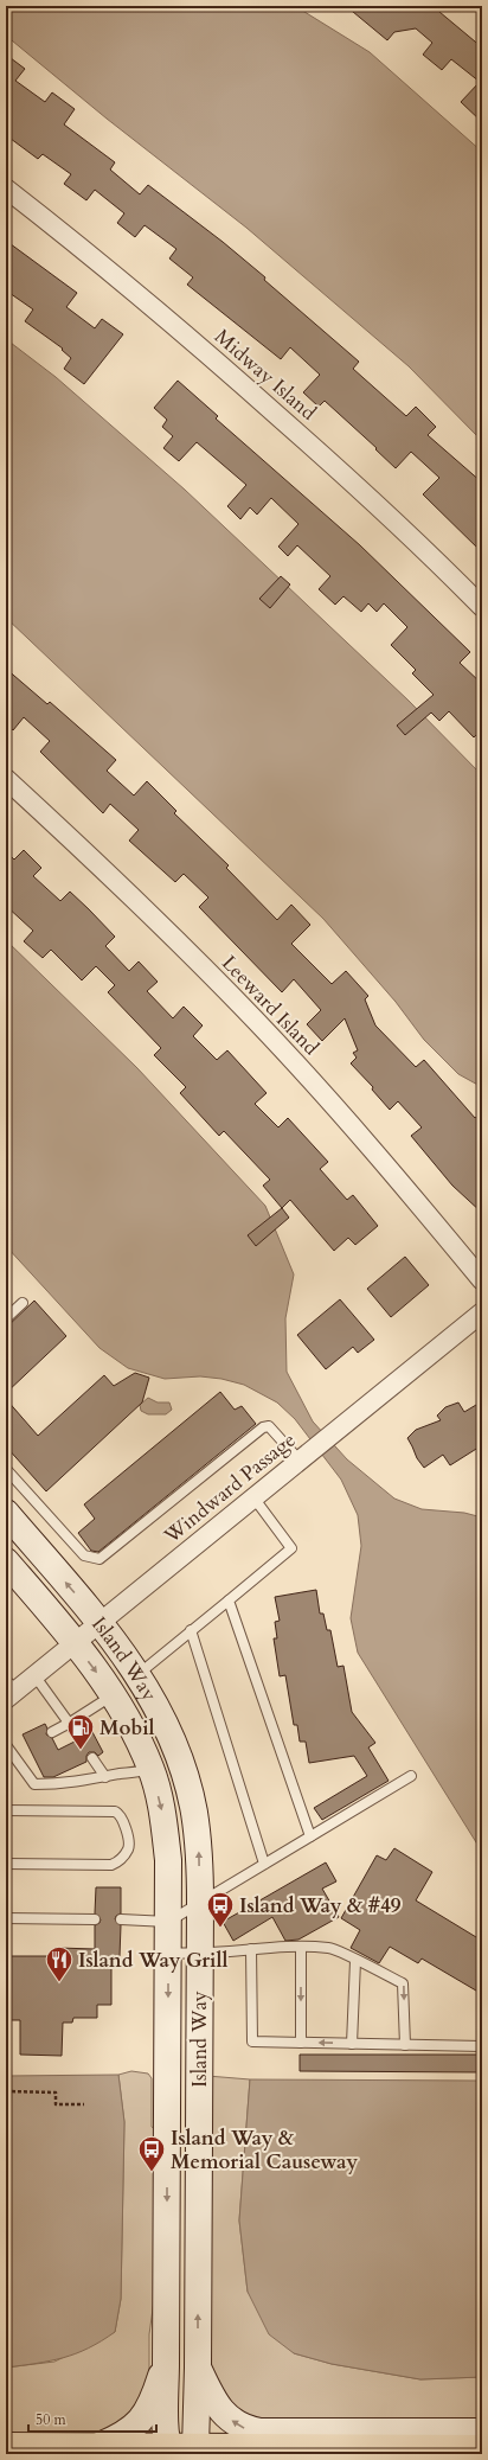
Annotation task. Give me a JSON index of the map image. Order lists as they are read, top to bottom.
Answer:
{
  "streets": {
    "street": [
      "Midway Island",
      "Leeward Island",
      "Windward Passage",
      "Island Way"
    ]
  },
  "crossings": [
    ["Windward Passage", "Island Way"]
  ],
  "places": {
    "fuel station": ["Mobil"],
    "bus stop": ["Island Way & #49", "Island Way & Memorial Causeway"],
    "restaurant": ["Island Way Grill"]
  },
  "scale_bar": "50 m"
}
